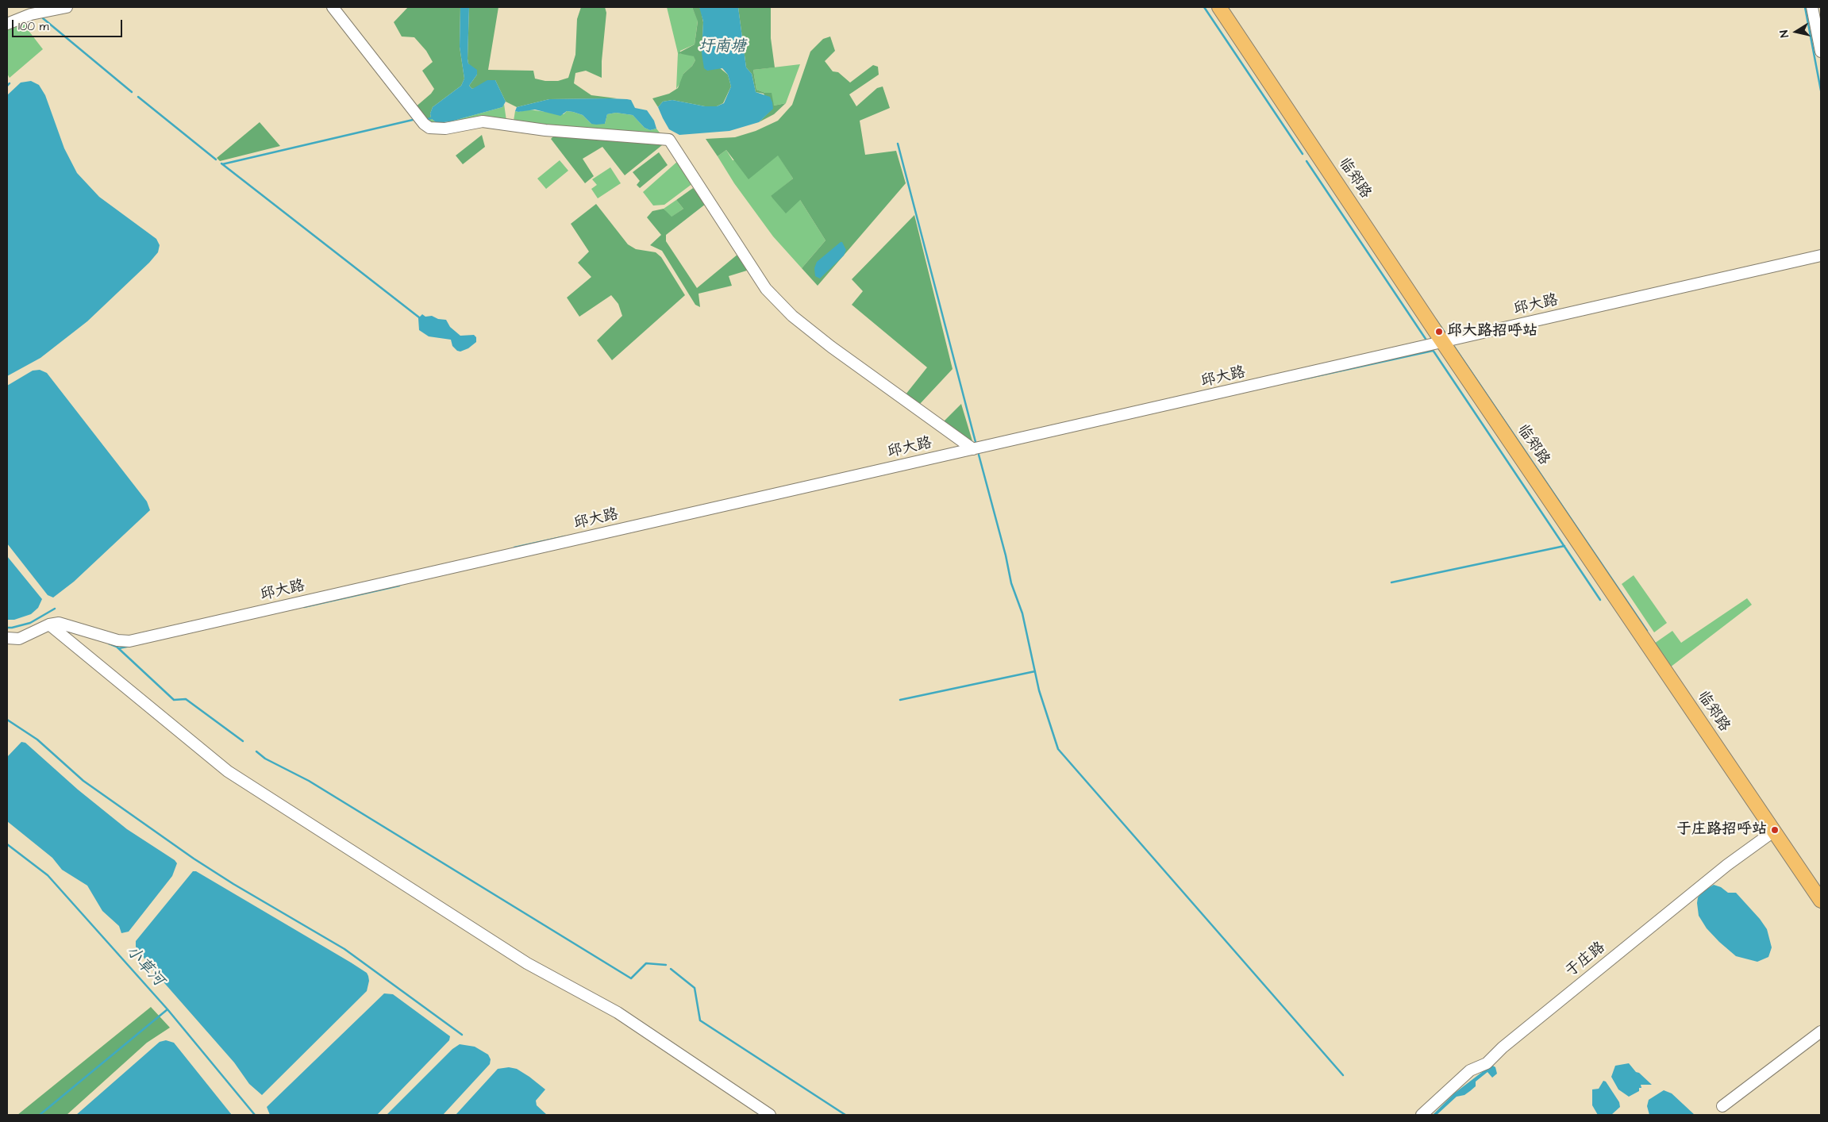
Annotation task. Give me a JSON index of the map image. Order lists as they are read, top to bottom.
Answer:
{
  "streets": {
    "main road": ["临郑路"],
    "street": ["邱大路", "于庄路"]
  },
  "crossings": [
    ["临郑路", "邱大路"],
    ["临郑路", "于庄路"]
  ],
  "water": ["圩南塘", "小草河"],
  "places": ["邱大路招呼站", "于庄路招呼站"],
  "scale_bar": "100 m",
  "north": "left"
}
